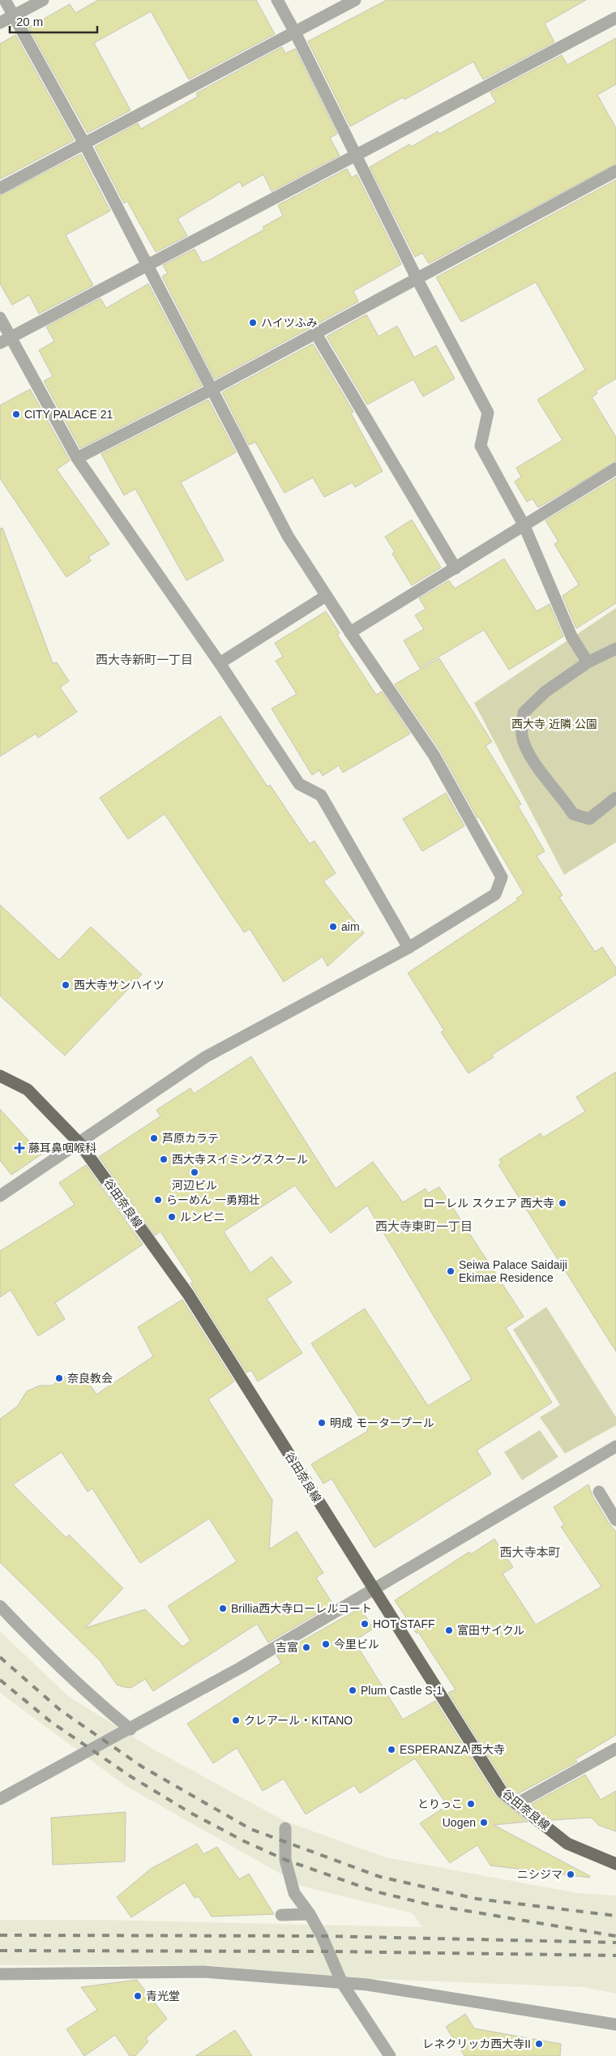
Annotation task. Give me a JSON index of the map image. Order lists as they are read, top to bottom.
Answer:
{
  "streets": {
    "main road": ["谷田奈良線"]
  },
  "districts": ["西大寺新町一丁目", "西大寺東町一丁目", "西大寺本町"],
  "parks": ["西大寺 近隣 公園"],
  "places": {
    "other": [
      "ハイツふみ",
      "CITY PALACE 21",
      "aim",
      "西大寺サンハイツ",
      "芦原カラテ",
      "西大寺スイミングスクール",
      "河辺ビル",
      "らーめん 一勇翔壮",
      "ローレル スクエア 西大寺",
      "ルンビニ",
      "Seiwa Palace Saidaiji Ekimae Residence",
      "奈良教会",
      "明成 モータープール",
      "Brillia西大寺ローレルコート",
      "HOT STAFF",
      "富田サイクル",
      "今里ビル",
      "吉富",
      "Plum Castle S-1",
      "クレアール・KITANO",
      "ESPERANZA 西大寺",
      "とりっこ",
      "Uogen",
      "ニシジマ",
      "青光堂",
      "レネクリッカ西大寺II"
    ],
    "health": ["藤耳鼻咽喉科"]
  },
  "scale_bar": "20 m"
}
